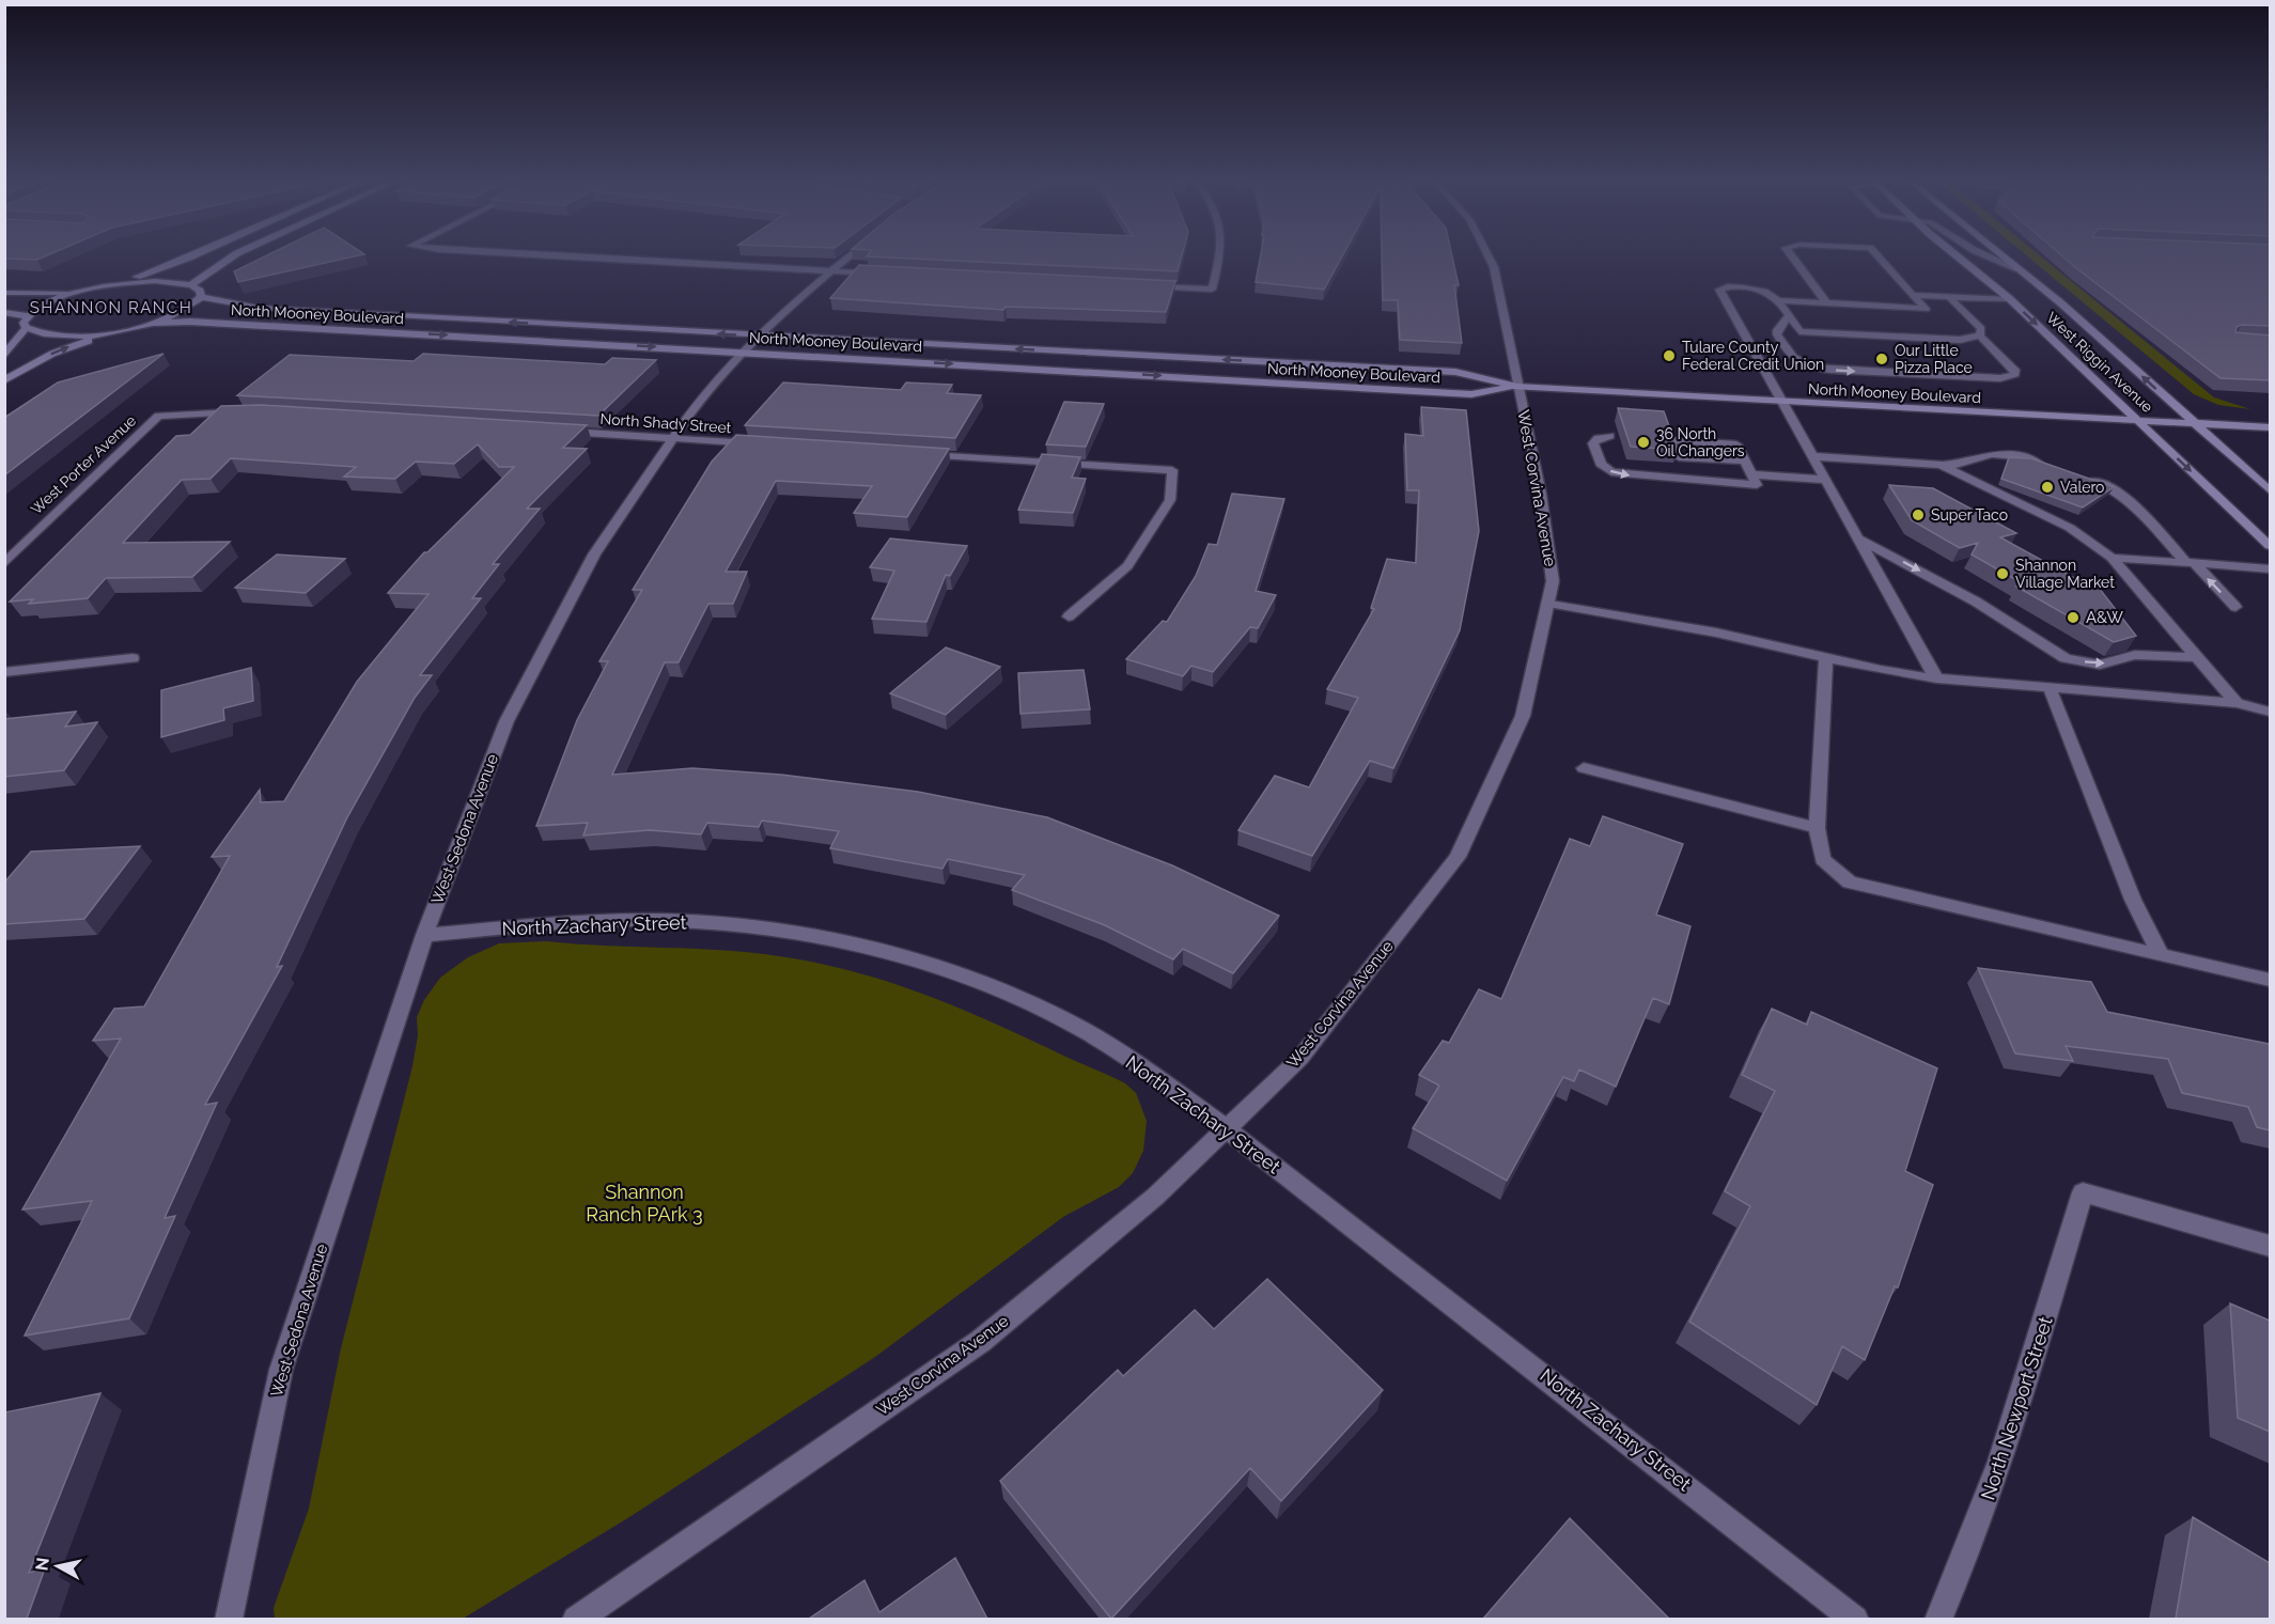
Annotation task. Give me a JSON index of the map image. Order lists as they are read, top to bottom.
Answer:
{
  "streets": {
    "street": [
      "North Mooney Boulevard",
      "West Riggin Avenue",
      "North Shady Street",
      "West Porter Avenue",
      "West Corvina Avenue",
      "West Sedona Avenue",
      "North Zachary Street",
      "North Newport Street"
    ]
  },
  "crossings": [
    ["North Mooney Boulevard", "West Riggin Avenue"],
    ["North Mooney Boulevard", "West Corvina Avenue"],
    ["North Mooney Boulevard", "West Sedona Avenue"],
    ["North Shady Street", "West Sedona Avenue"],
    ["West Corvina Avenue", "North Zachary Street"],
    ["West Sedona Avenue", "North Zachary Street"]
  ],
  "districts": ["SHANNON RANCH"],
  "parks": ["Shannon Ranch PArk 3"],
  "places": [
    "Tulare County Federal Credit Union",
    "Our Little Pizza Place",
    "36 North Oil Changers",
    "Valero",
    "Super Taco",
    "Shannon Village Market",
    "A&W"
  ],
  "north": "left"
}
